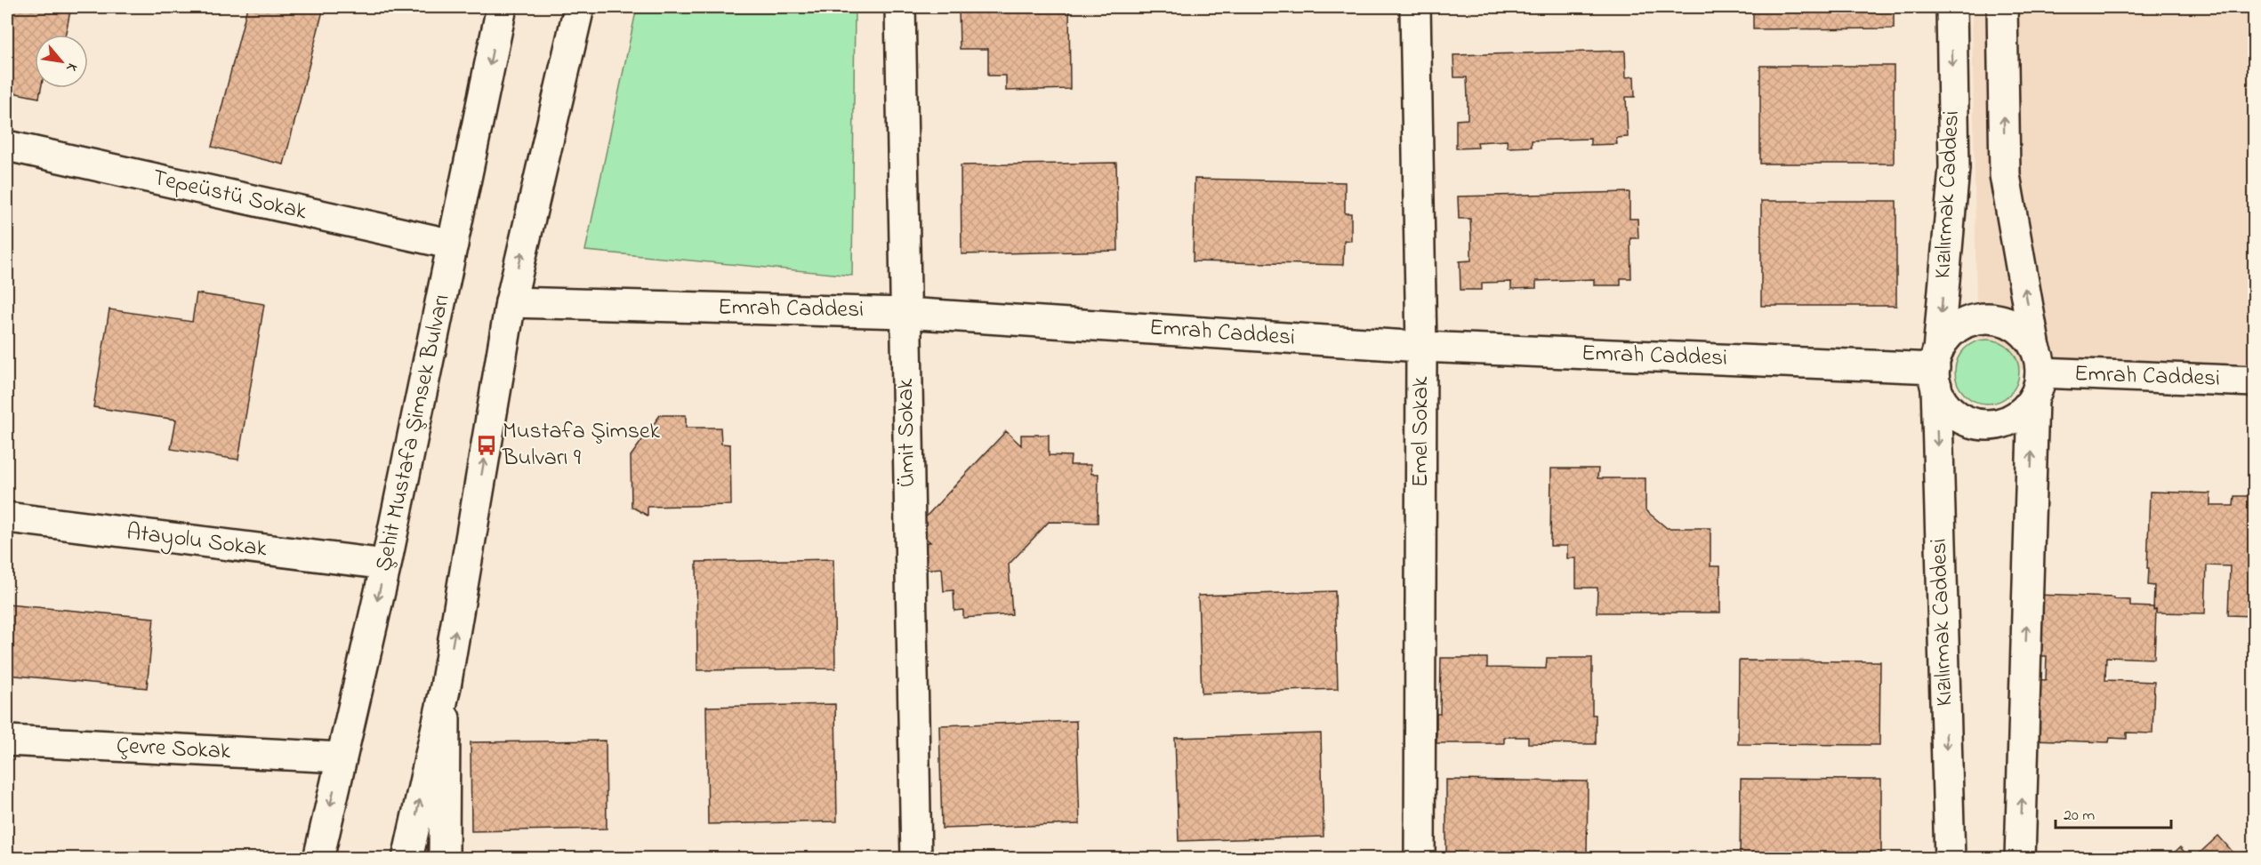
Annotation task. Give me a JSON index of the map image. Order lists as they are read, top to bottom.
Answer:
{
  "streets": {
    "street": [
      "Kızılırmak Caddesi",
      "Tepeüstü Sokak",
      "Emrah Caddesi",
      "Emel Sokak",
      "Şehit Mustafa Şimsek Bulvarı",
      "Ümit Sokak",
      "Atayolu Sokak",
      "Çevre Sokak"
    ]
  },
  "crossings": [
    ["Kızılırmak Caddesi", "Emrah Caddesi"],
    ["Tepeüstü Sokak", "Şehit Mustafa Şimsek Bulvarı"],
    ["Emrah Caddesi", "Emel Sokak"],
    ["Emrah Caddesi", "Ümit Sokak"],
    ["Şehit Mustafa Şimsek Bulvarı", "Atayolu Sokak"],
    ["Şehit Mustafa Şimsek Bulvarı", "Çevre Sokak"]
  ],
  "places": {
    "bus stop": ["Mustafa Şimsek Bulvarı 9"]
  },
  "scale_bar": "20 m",
  "north": "bottom right"
}
